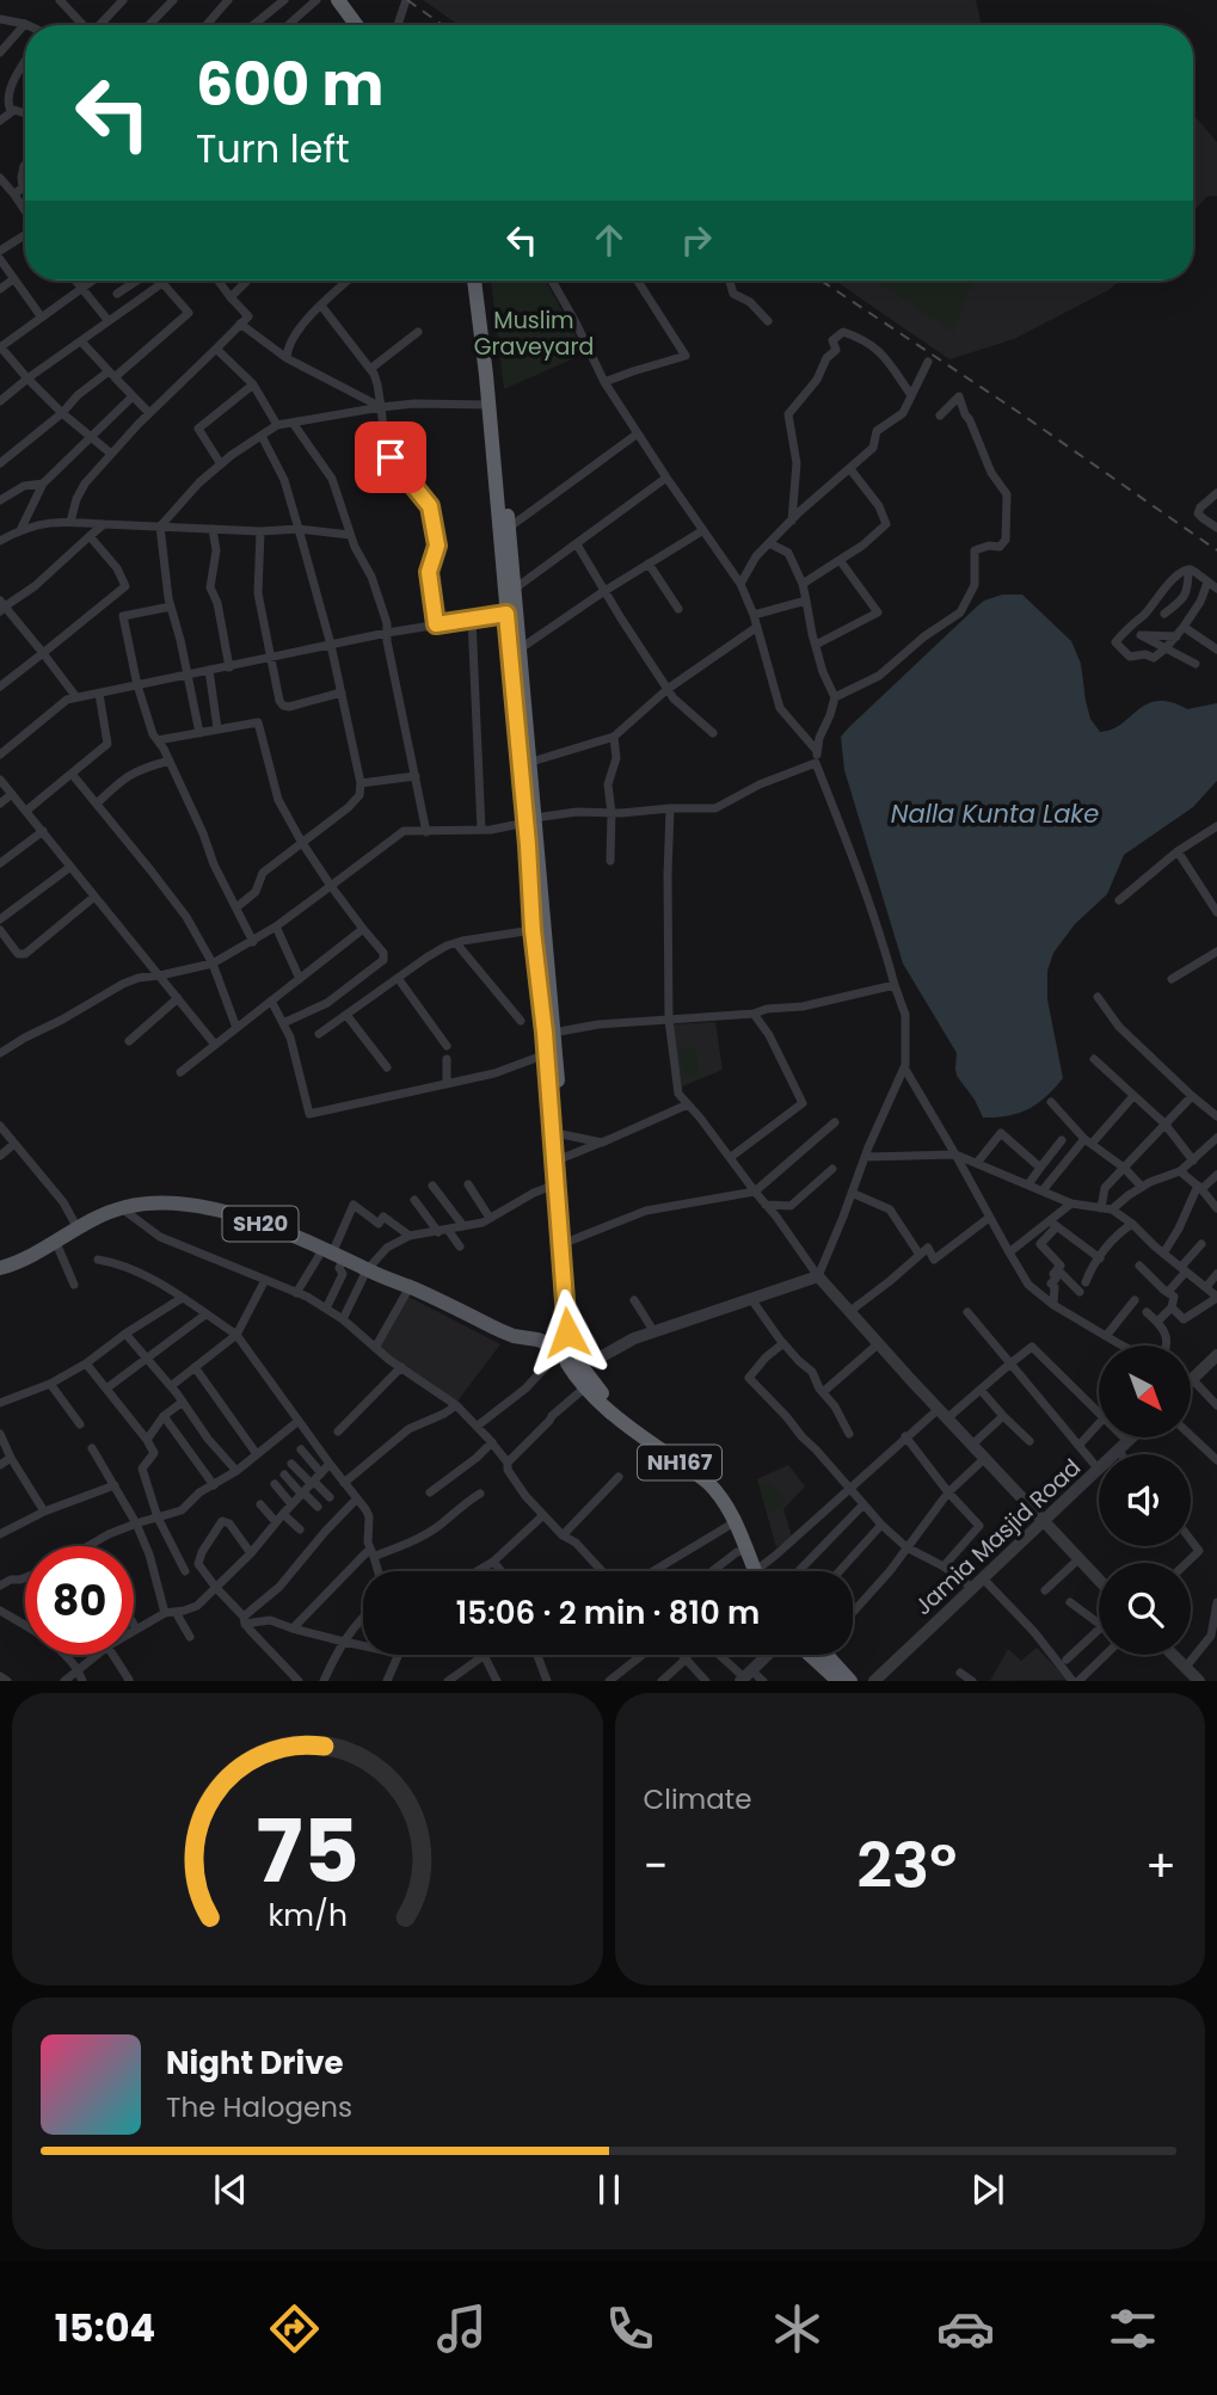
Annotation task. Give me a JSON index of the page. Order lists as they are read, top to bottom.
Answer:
{
  "streets": {
    "highway": ["NH167"],
    "main road": ["SH20"],
    "street": ["Jamia Masjid Road"]
  },
  "crossings": [
    ["SH20", "NH167"]
  ],
  "water": ["Nalla Kunta Lake"],
  "parks": ["Muslim Graveyard"],
  "north": "bottom right",
  "page": {
    "turn": ["600 m", "Turn left"],
    "limit": "80",
    "trip": "15:06 · 2 min · 810 m",
    "tile": "Climate",
    "heat": ["−", "23°", "+"],
    "song": ["Night Drive", "The Halogens"],
    "tabs": "15:04",
    "gauge": ["75", "km/h"]
  }
}
